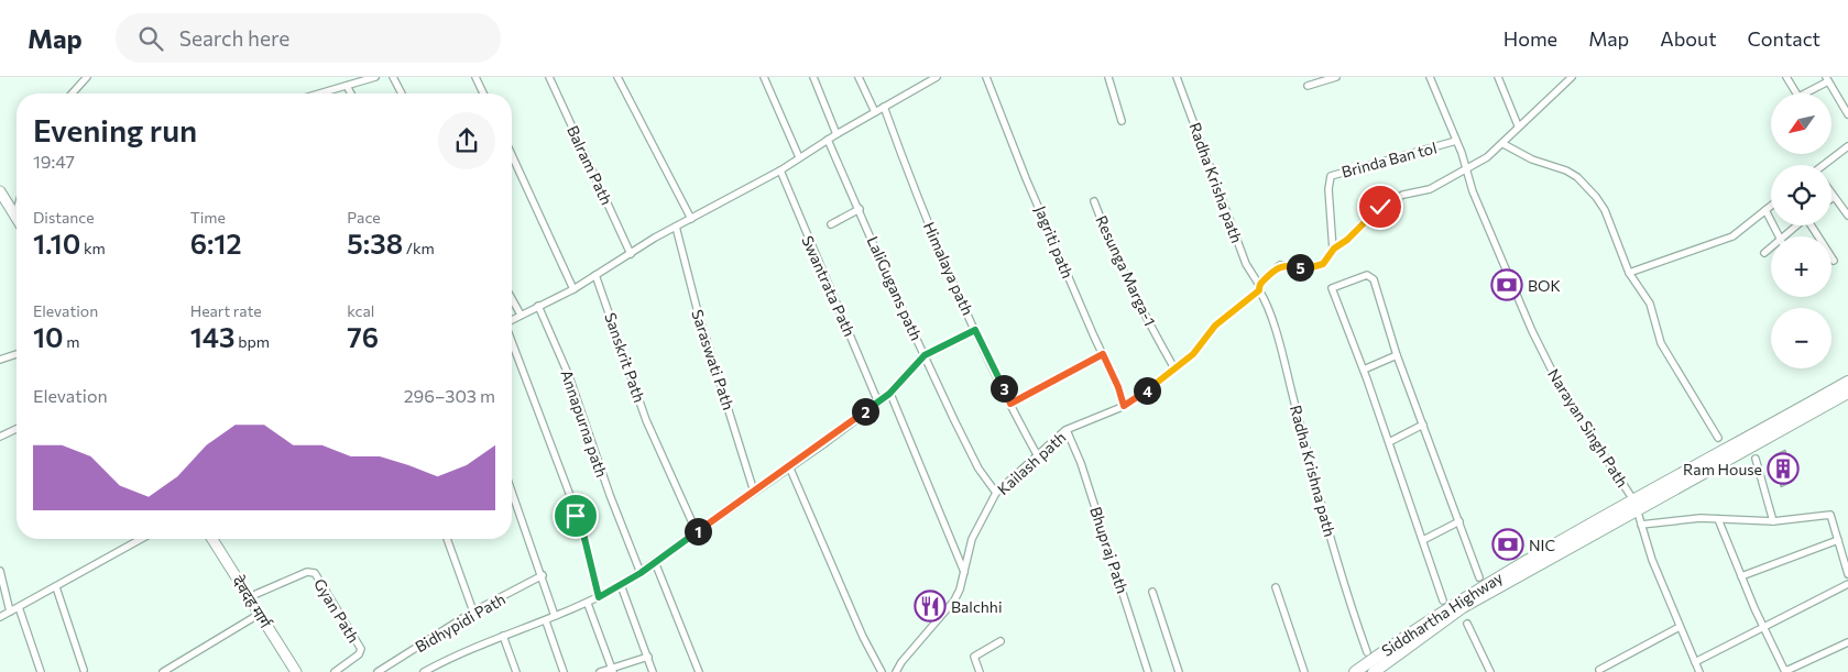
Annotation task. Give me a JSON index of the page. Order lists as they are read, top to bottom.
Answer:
{
  "streets": {
    "highway": ["Siddhartha Highway"],
    "main road": ["देवदह मार्ग"],
    "street": [
      "Brinda Ban tol",
      "Balram Path",
      "Radha Krisha path",
      "Jagriti path",
      "Himalaya path",
      "Resunga Marga-1",
      "Swantrata Path",
      "LaliGugans path",
      "Sanskrit Path",
      "Saraswati Path",
      "Annapurna path",
      "Narayan Singh Path",
      "Kailash path",
      "Radha Krishna path",
      "Bhupraj Path",
      "Gyan Path",
      "Bidhypidi Path"
    ]
  },
  "crossings": [
    ["Brinda Ban tol", "Narayan Singh Path"],
    ["Brinda Ban tol", "Kailash path"],
    ["Radha Krisha path", "Kailash path"],
    ["Radha Krisha path", "Radha Krishna path"],
    ["Jagriti path", "Kailash path"],
    ["Himalaya path", "Kailash path"],
    ["Resunga Marga-1", "Kailash path"],
    ["LaliGugans path", "Kailash path"],
    ["Narayan Singh Path", "Siddhartha Highway"],
    ["Kailash path", "Radha Krishna path"],
    ["Kailash path", "Bhupraj Path"],
    ["देवदह मार्ग", "Gyan Path"]
  ],
  "places": {
    "bank": ["BOK", "NIC"],
    "building": ["Ram House"],
    "restaurant": ["Balchhi"]
  },
  "north": "bottom left",
  "page": {
    "header": "Map",
    "search": "Search here",
    "nav": [
      "Home",
      "Map",
      "About",
      "Contact"
    ],
    "map_buttons": ["+", "−"],
    "heading": ["Evening run", "19:47"],
    "stats": [
      ["Distance", "1.10 km"],
      ["Time", "6:12"],
      ["Pace", "5:38 /km"],
      ["Elevation", "10 m"],
      ["Heart rate", "143 bpm"],
      ["kcal", "76"]
    ],
    "pins": [
      "5",
      "3",
      "4",
      "2",
      "1"
    ],
    "chart": ["Elevation", "296–303 m"]
  }
}
